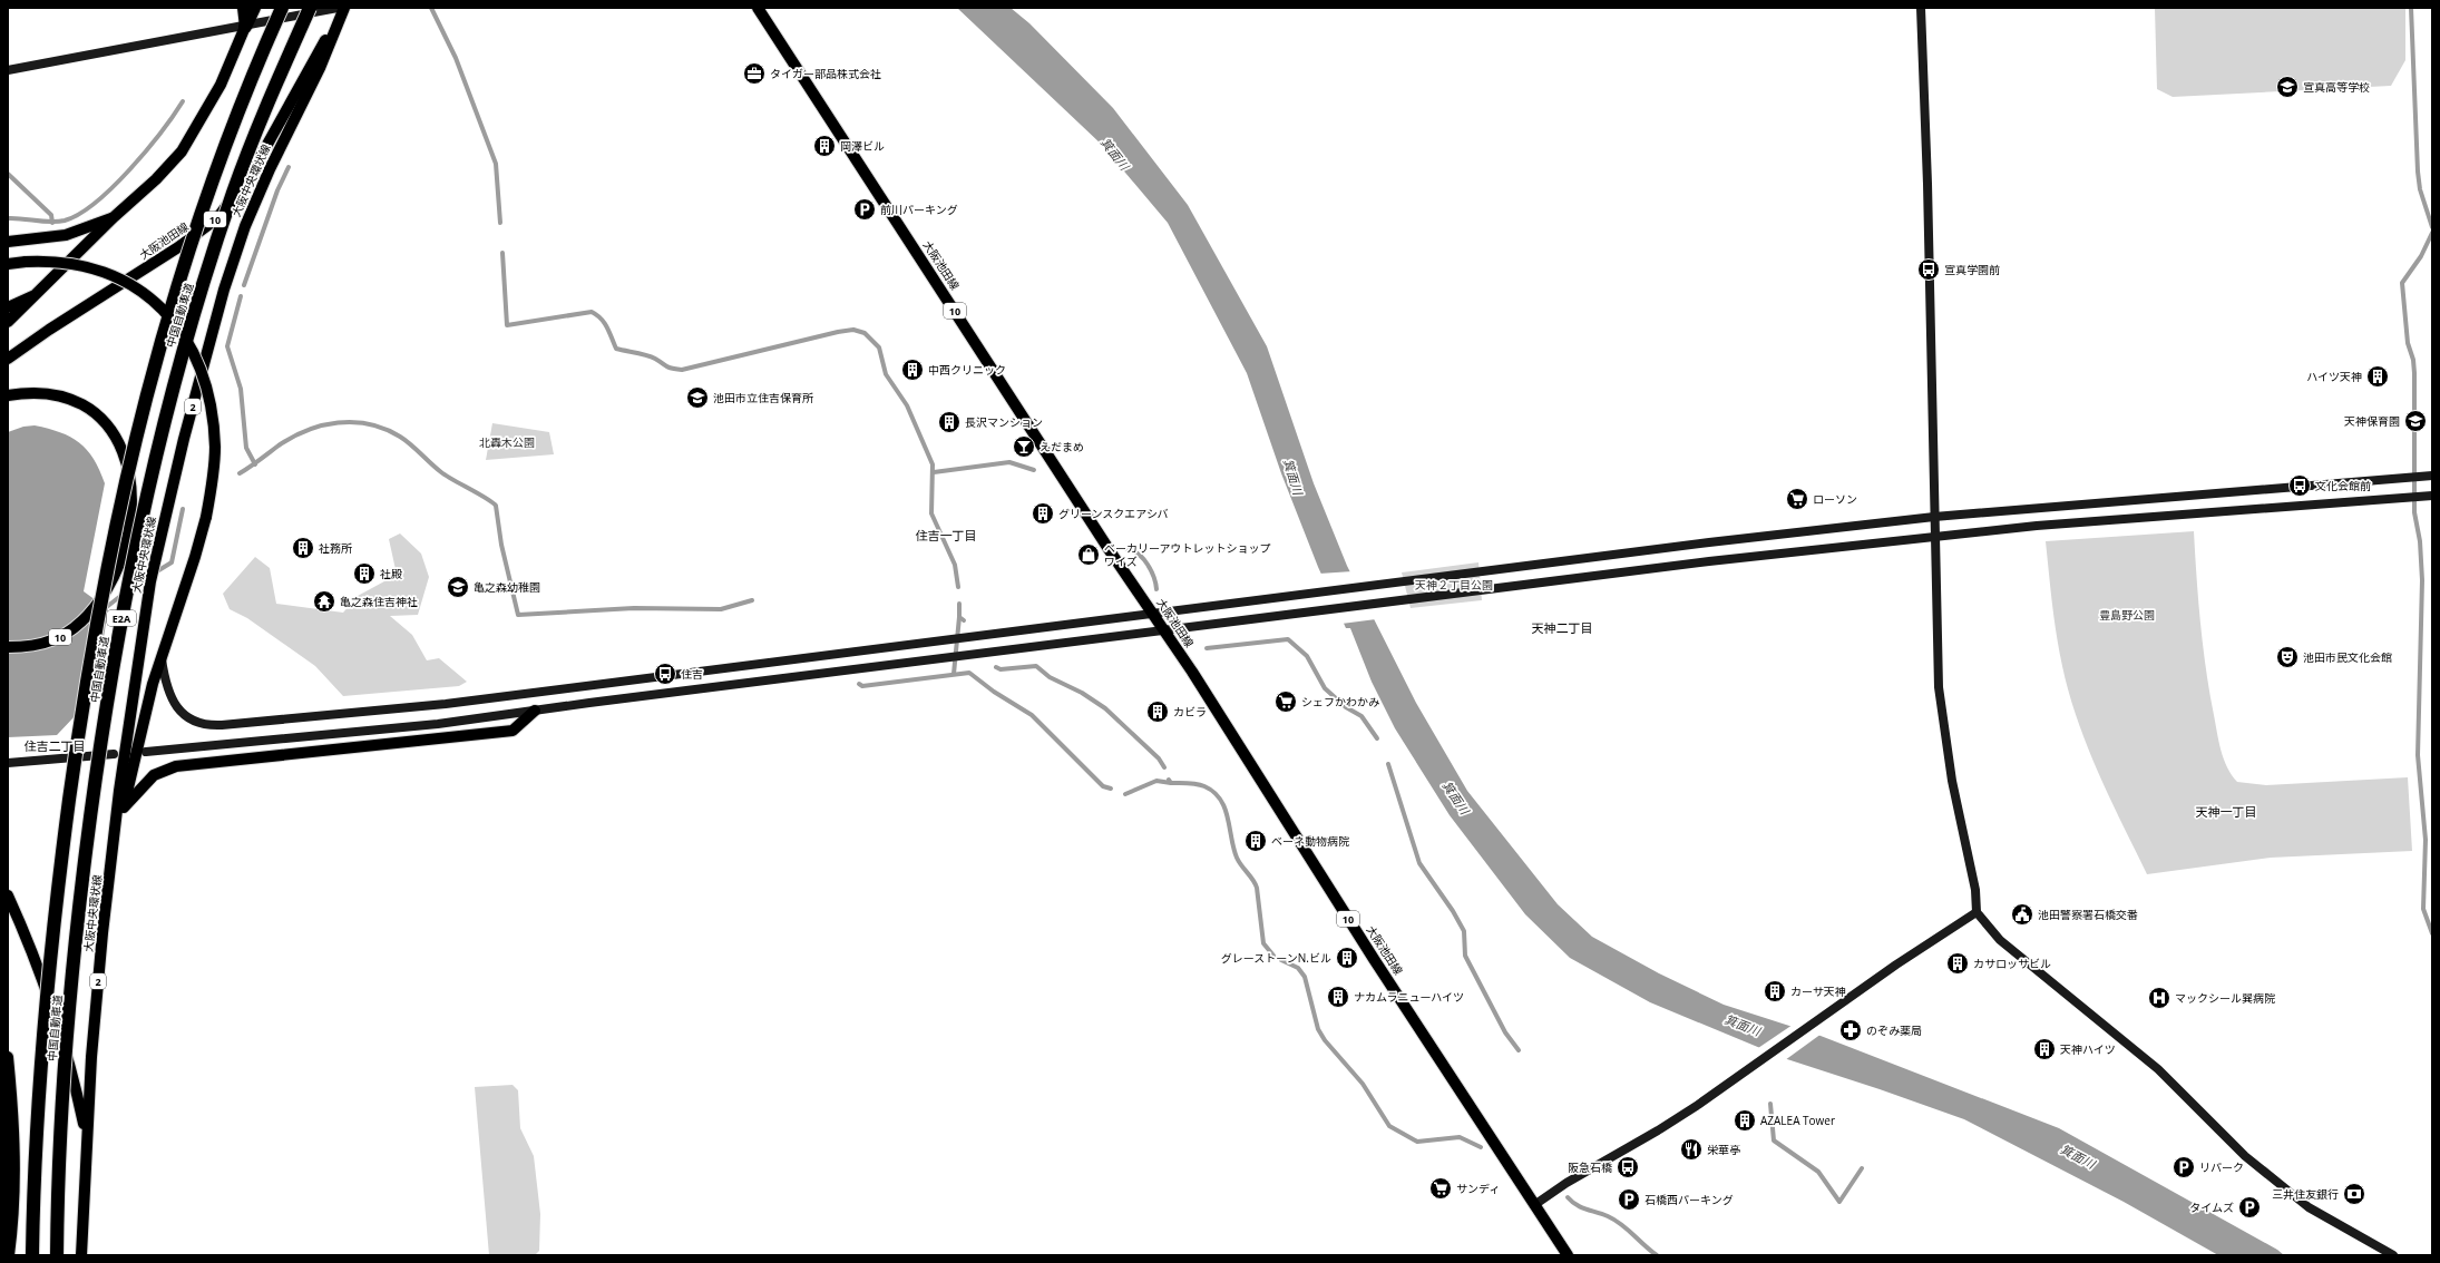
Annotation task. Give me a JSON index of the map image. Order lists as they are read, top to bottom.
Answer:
{
  "streets": {
    "highway": ["中国自動車道", "E2A"],
    "main road": [
      "大阪中央環状線",
      "10",
      "大阪池田線",
      "2"
    ]
  },
  "crossings": [
    ["大阪中央環状線", "大阪池田線"],
    ["大阪中央環状線", "2"]
  ],
  "districts": [
    "住吉一丁目",
    "天神二丁目",
    "住吉二丁目",
    "天神一丁目"
  ],
  "water": ["箕面川"],
  "parks": ["北轟木公園", "天神２丁目公園", "豊島野公園"],
  "places": {
    "office": ["タイガー部品株式会社"],
    "school or university": [
      "宣真高等学校",
      "池田市立住吉保育所",
      "天神保育園",
      "亀之森幼稚園"
    ],
    "building": [
      "岡澤ビル",
      "中西クリニック",
      "ハイツ天神",
      "長沢マンション",
      "グリーンスクエアシバ",
      "社務所",
      "社殿",
      "カビラ",
      "ベーネ動物病院",
      "グレーストーンN.ビル",
      "カサロッサビル",
      "カーサ天神",
      "ナカムラニューハイツ",
      "天神ハイツ",
      "AZALEA Tower"
    ],
    "parking": [
      "前川パーキング",
      "リパーク",
      "石橋西パーキング",
      "タイムズ"
    ],
    "bus stop": [
      "宣真学園前",
      "文化会館前",
      "住吉",
      "阪急石橋"
    ],
    "bar": ["えだまめ"],
    "supermarket": ["ローソン", "シェフかわかみ", "サンディ"],
    "shop": ["ベーカリーアウトレットショップ ワイズ"],
    "temple": ["亀之森住吉神社"],
    "theatre": ["池田市民文化会館"],
    "public building": ["池田警察署石橋交番"],
    "hospital": ["マックシール巽病院"],
    "pharmacy": ["のぞみ薬局"],
    "restaurant": ["栄華亭"],
    "bank": ["三井住友銀行"]
  }
}
